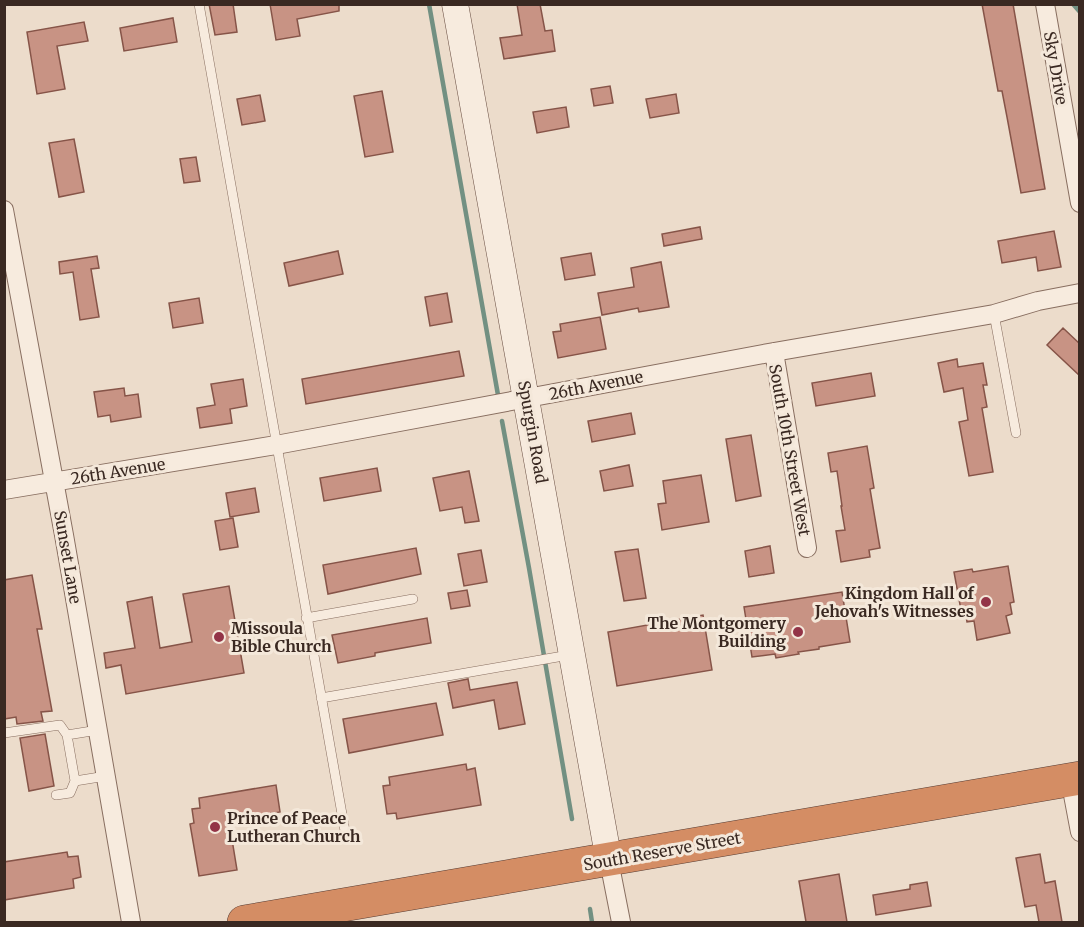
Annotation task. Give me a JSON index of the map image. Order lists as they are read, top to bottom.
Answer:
{
  "streets": {
    "highway": ["South Reserve Street"],
    "street": [
      "Sky Drive",
      "26th Avenue",
      "Spurgin Road",
      "South 10th Street West",
      "Sunset Lane"
    ]
  },
  "crossings": [
    ["26th Avenue", "Spurgin Road"],
    ["26th Avenue", "South 10th Street West"],
    ["26th Avenue", "Sunset Lane"],
    ["Spurgin Road", "South Reserve Street"]
  ],
  "places": [
    "Kingdom Hall of Jehovah's Witnesses",
    "The Montgomery Building",
    "Missoula Bible Church",
    "Prince of Peace Lutheran Church"
  ]
}
